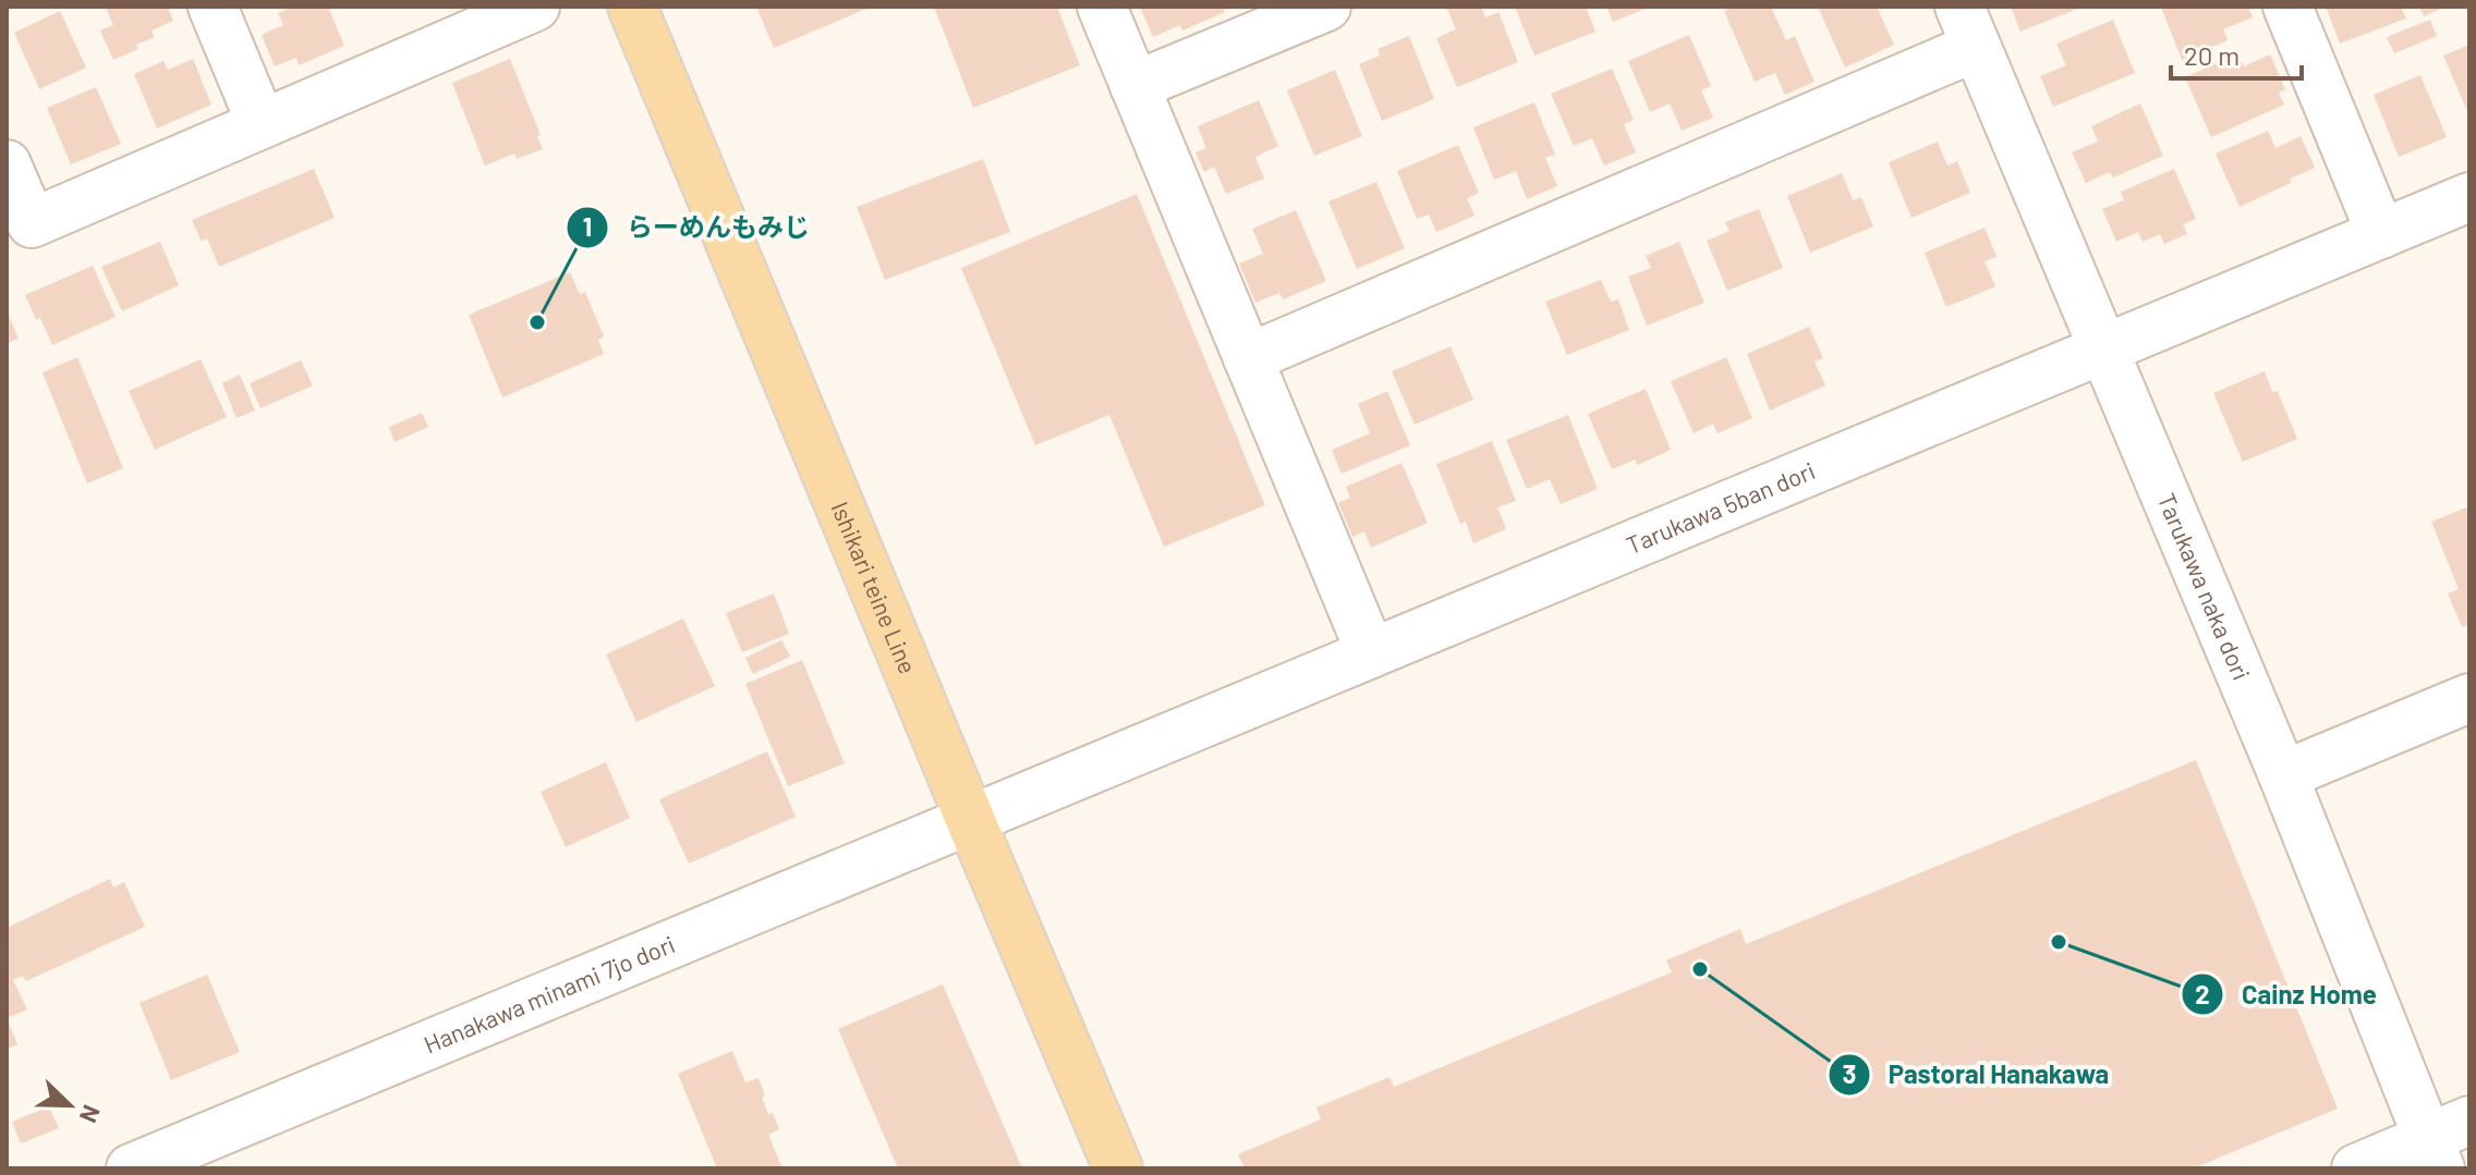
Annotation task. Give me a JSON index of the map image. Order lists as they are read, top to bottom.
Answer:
{
  "streets": {
    "main road": ["Ishikari teine Line"],
    "street": ["Tarukawa 5ban dori", "Tarukawa naka dori", "Hanakawa minami 7jo dori"]
  },
  "crossings": [
    ["Tarukawa 5ban dori", "Tarukawa naka dori"],
    ["Tarukawa 5ban dori", "Ishikari teine Line"],
    ["Tarukawa 5ban dori", "Hanakawa minami 7jo dori"],
    ["Ishikari teine Line", "Hanakawa minami 7jo dori"]
  ],
  "places": ["らーめんもみじ", "Cainz Home", "Pastoral Hanakawa"],
  "scale_bar": "20 m",
  "north": "bottom right"
}
